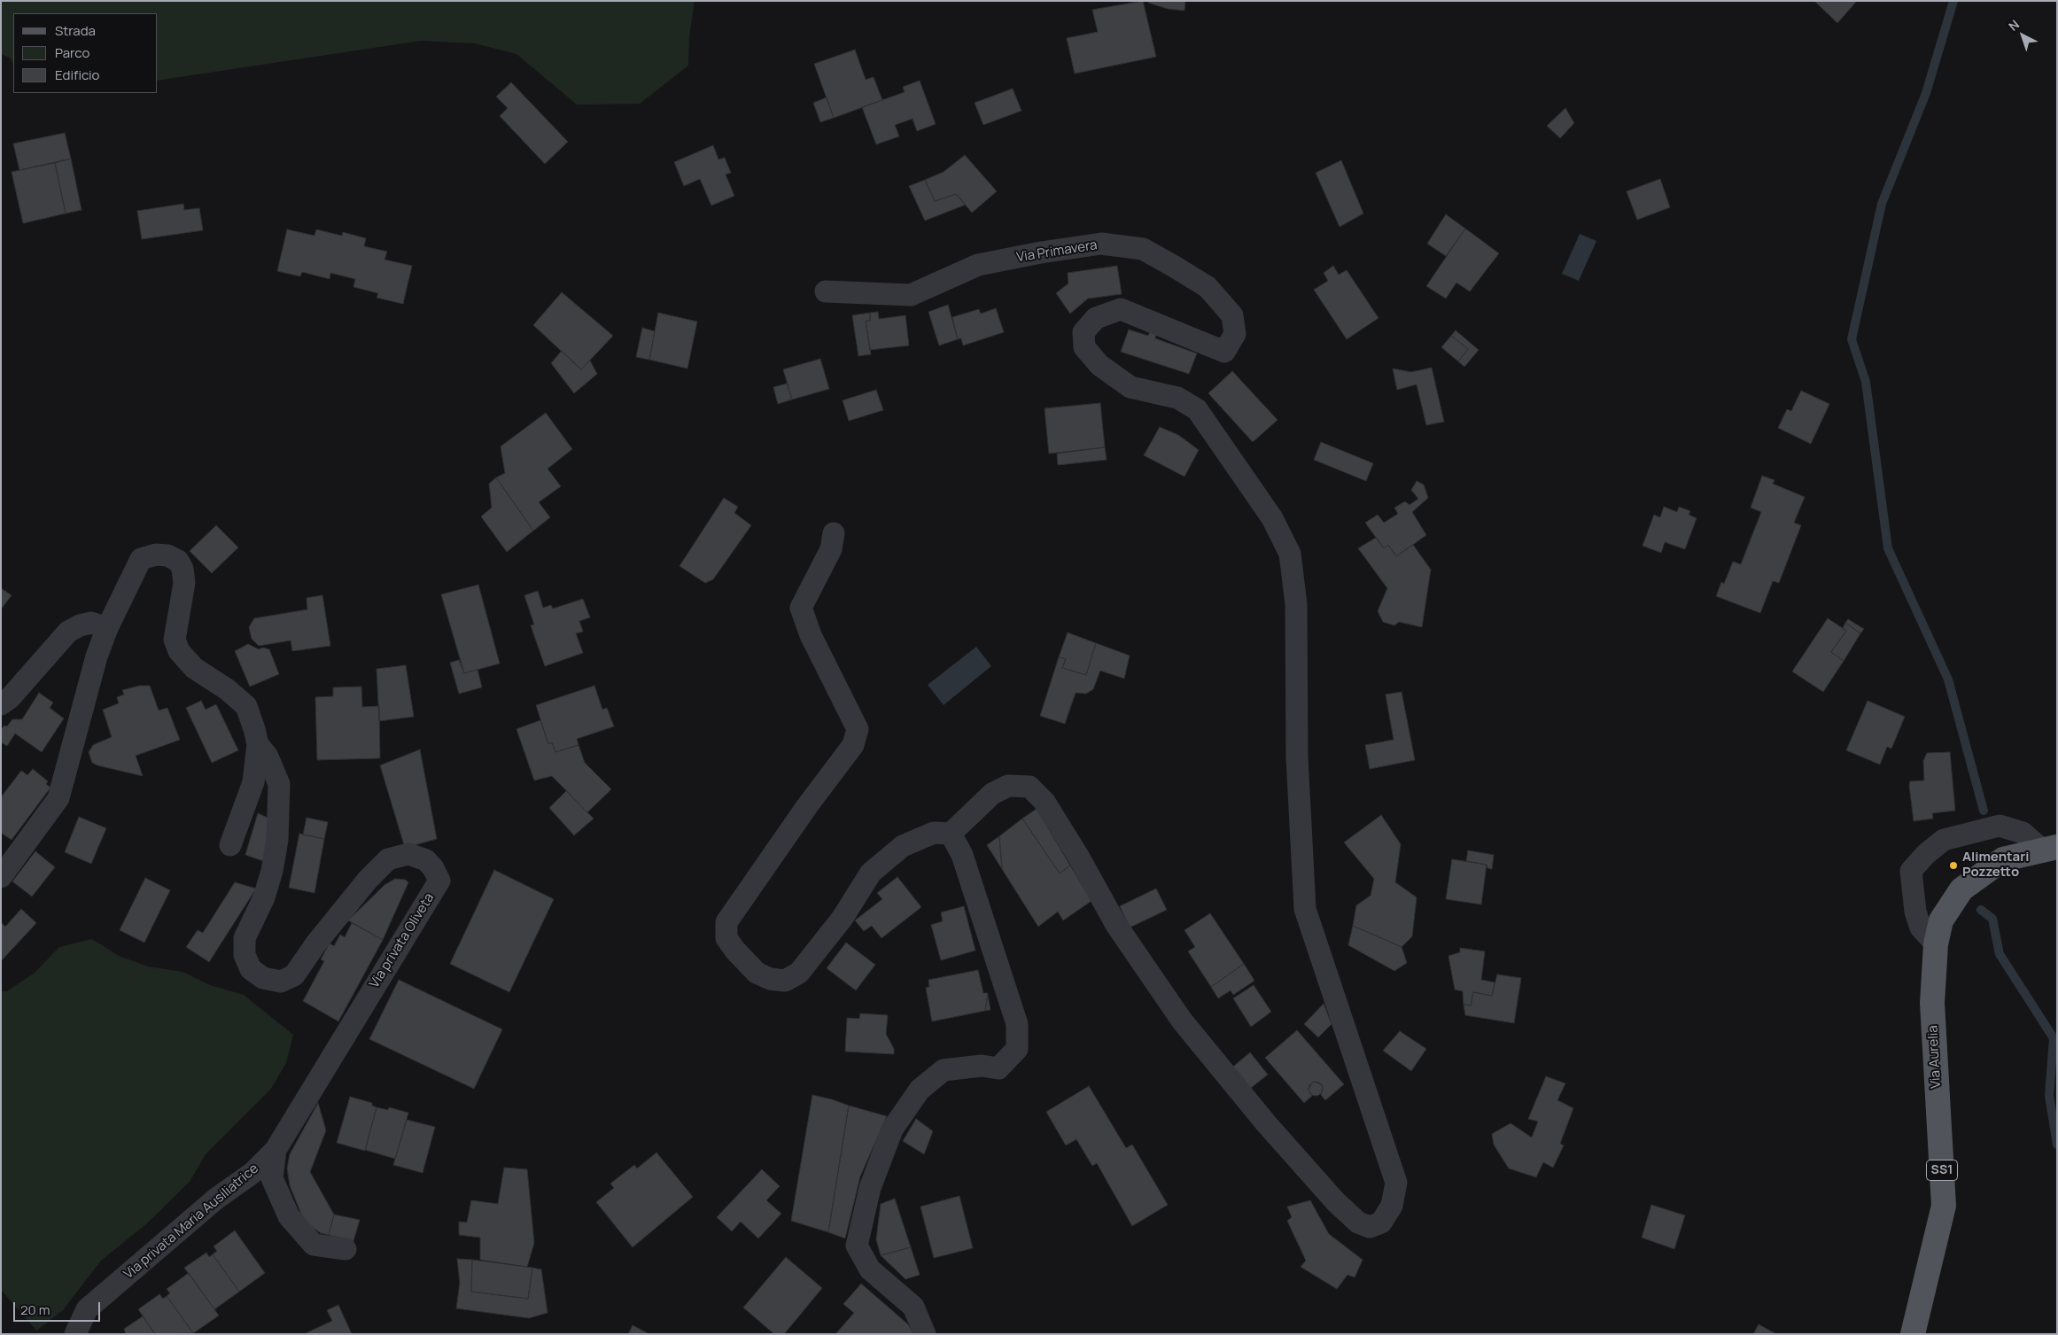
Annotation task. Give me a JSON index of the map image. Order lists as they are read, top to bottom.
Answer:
{
  "streets": {
    "main road": ["Via Aurelia", "SS1"],
    "street": ["Via Primavera", "Via privata Oliveta", "Via privata Maria Ausiliatrice"]
  },
  "crossings": [
    ["Via privata Oliveta", "Via privata Maria Ausiliatrice"]
  ],
  "places": ["Alimentari Pozzetto"],
  "legend": ["Strada", "Parco", "Edificio"],
  "scale_bar": "20 m",
  "north": "top left"
}
